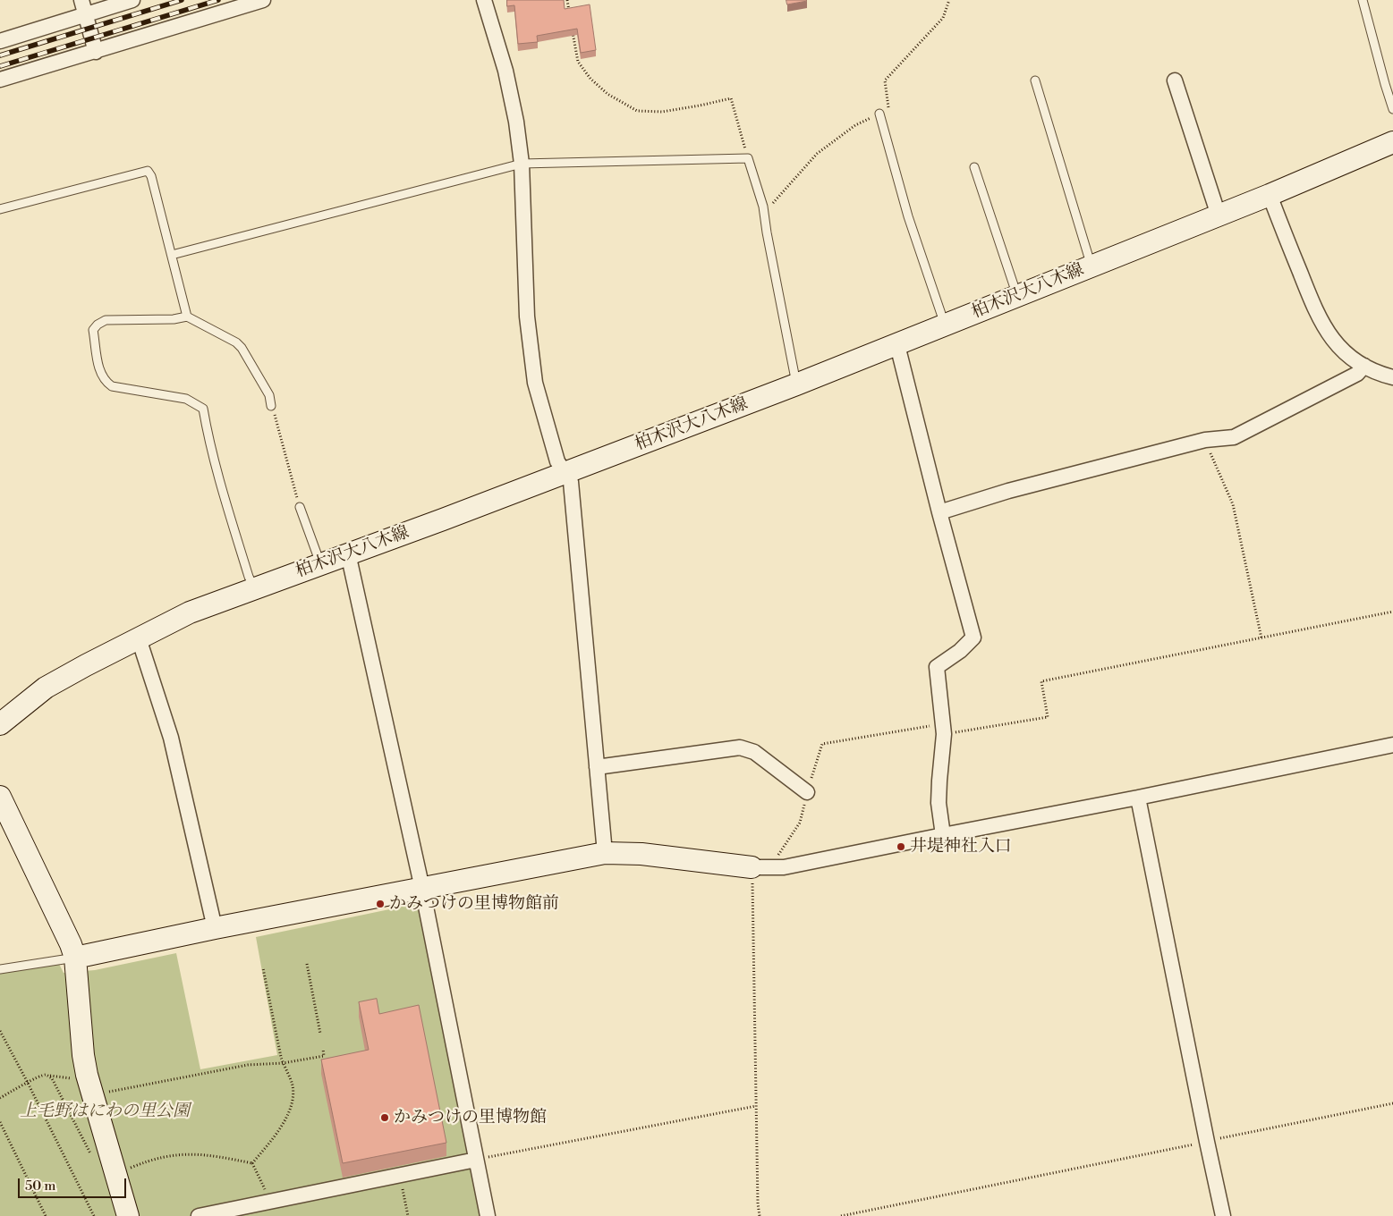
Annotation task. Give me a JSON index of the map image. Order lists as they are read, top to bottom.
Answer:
{
  "streets": {
    "main road": ["柏木沢大八木線"]
  },
  "parks": ["上毛野はにわの里公園"],
  "places": ["井堤神社入口", "かみつけの里博物館前", "かみつけの里博物館"],
  "scale_bar": "50 m"
}
